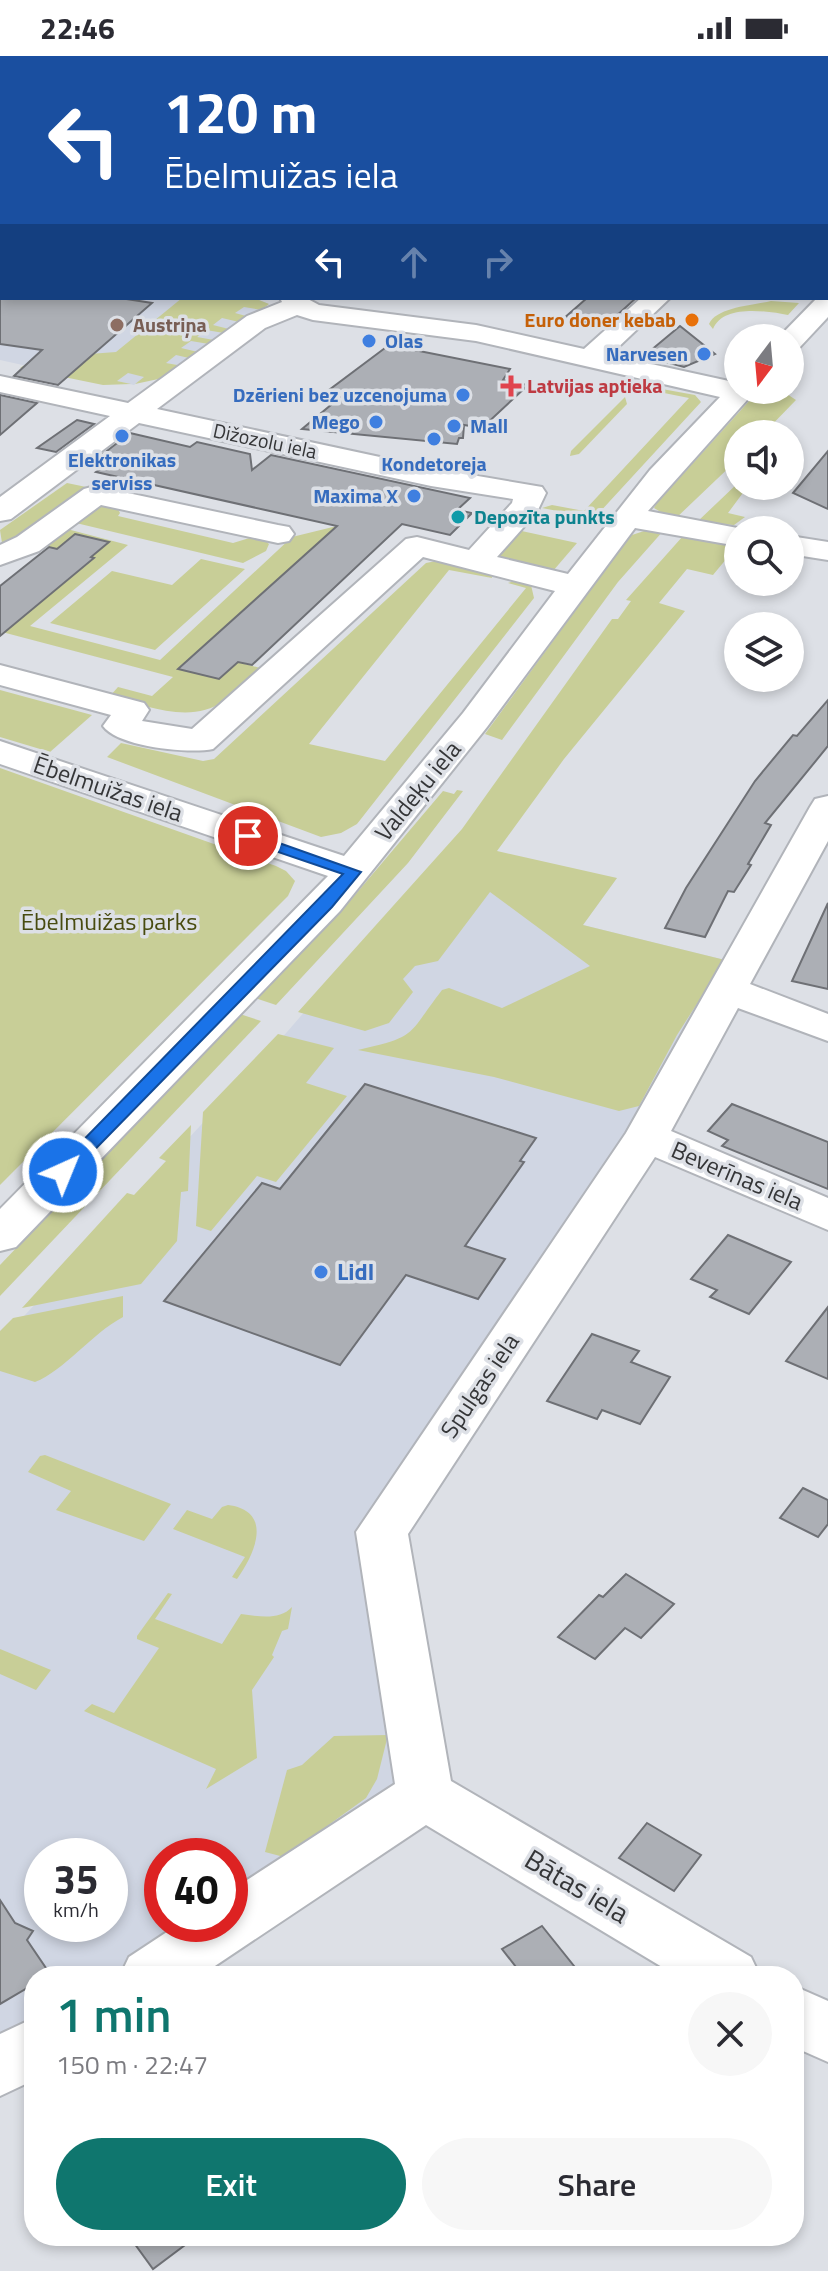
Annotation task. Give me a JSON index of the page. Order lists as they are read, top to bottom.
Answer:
{
  "streets": {
    "street": [
      "Dižozolu iela",
      "Ēbelmuižas iela",
      "Valdeķu iela",
      "Beverīnas iela",
      "Spulgas iela",
      "Bātas iela"
    ]
  },
  "crossings": [
    ["Ēbelmuižas iela", "Valdeķu iela"],
    ["Beverīnas iela", "Spulgas iela"],
    ["Spulgas iela", "Bātas iela"]
  ],
  "parks": ["Ēbelmuižas parks"],
  "places": {
    "other": [
      "Euro doner kebab",
      "Austriņa",
      "Olas",
      "Narvesen",
      "Dzērieni bez uzcenojuma",
      "Mego",
      "Mall",
      "Elektronikas serviss",
      "Kondetoreja",
      "Maxima X",
      "Depozīta punkts",
      "Lidl"
    ],
    "health": ["Latvijas aptieka"]
  },
  "north": "bottom",
  "page": {
    "status": "22:46",
    "turn": ["120 m", "Ēbelmuižas iela"],
    "speed": "35 km/h",
    "limit": "40",
    "heading": ["1 min", "150 m · 22:47"],
    "buttons": ["Exit", "Share"]
  }
}
